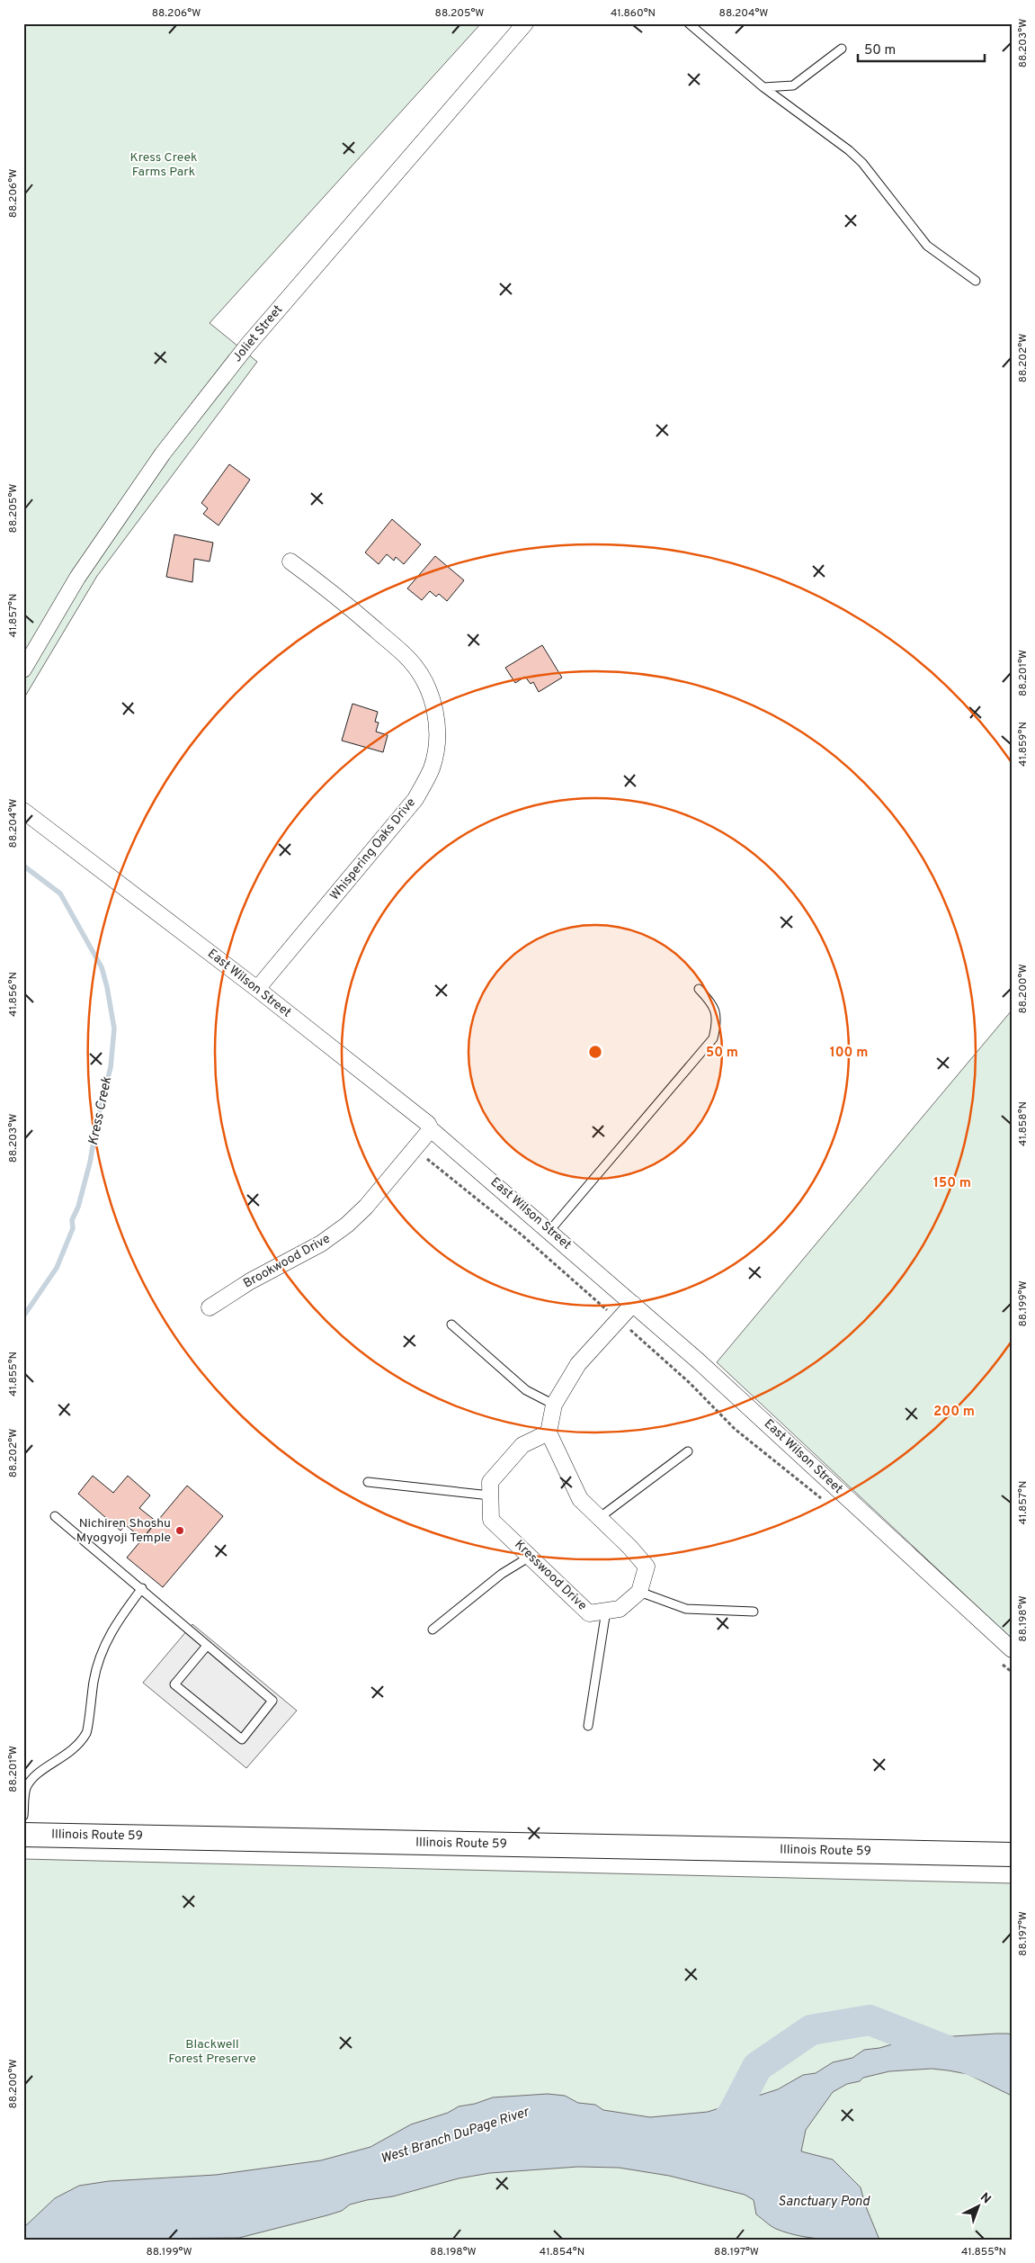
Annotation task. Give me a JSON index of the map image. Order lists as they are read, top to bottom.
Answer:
{
  "streets": {
    "main road": ["Illinois Route 59"],
    "street": [
      "Joliet Street",
      "Whispering Oaks Drive",
      "East Wilson Street",
      "Brookwood Drive",
      "Kresswood Drive"
    ]
  },
  "crossings": [
    ["Whispering Oaks Drive", "East Wilson Street"],
    ["East Wilson Street", "Brookwood Drive"]
  ],
  "water": ["Kress Creek", "West Branch DuPage River", "Sanctuary Pond"],
  "parks": ["Kress Creek Farms Park", "Blackwell Forest Preserve"],
  "places": ["Nichiren Shoshu Myogyoji Temple"],
  "scale_bar": "50 m",
  "north": "top right",
  "coordinates": [
    "88.206°W",
    "88.205°W",
    "41.860°N",
    "88.204°W",
    "88.203°W",
    "88.202°W",
    "41.857°N",
    "88.201°W",
    "41.859°N",
    "88.200°W",
    "41.856°N",
    "41.858°N",
    "88.199°W",
    "41.855°N",
    "88.198°W",
    "88.197°W",
    "41.854°N"
  ],
  "rings": [
    "50 m",
    "100 m",
    "150 m",
    "200 m"
  ]
}
